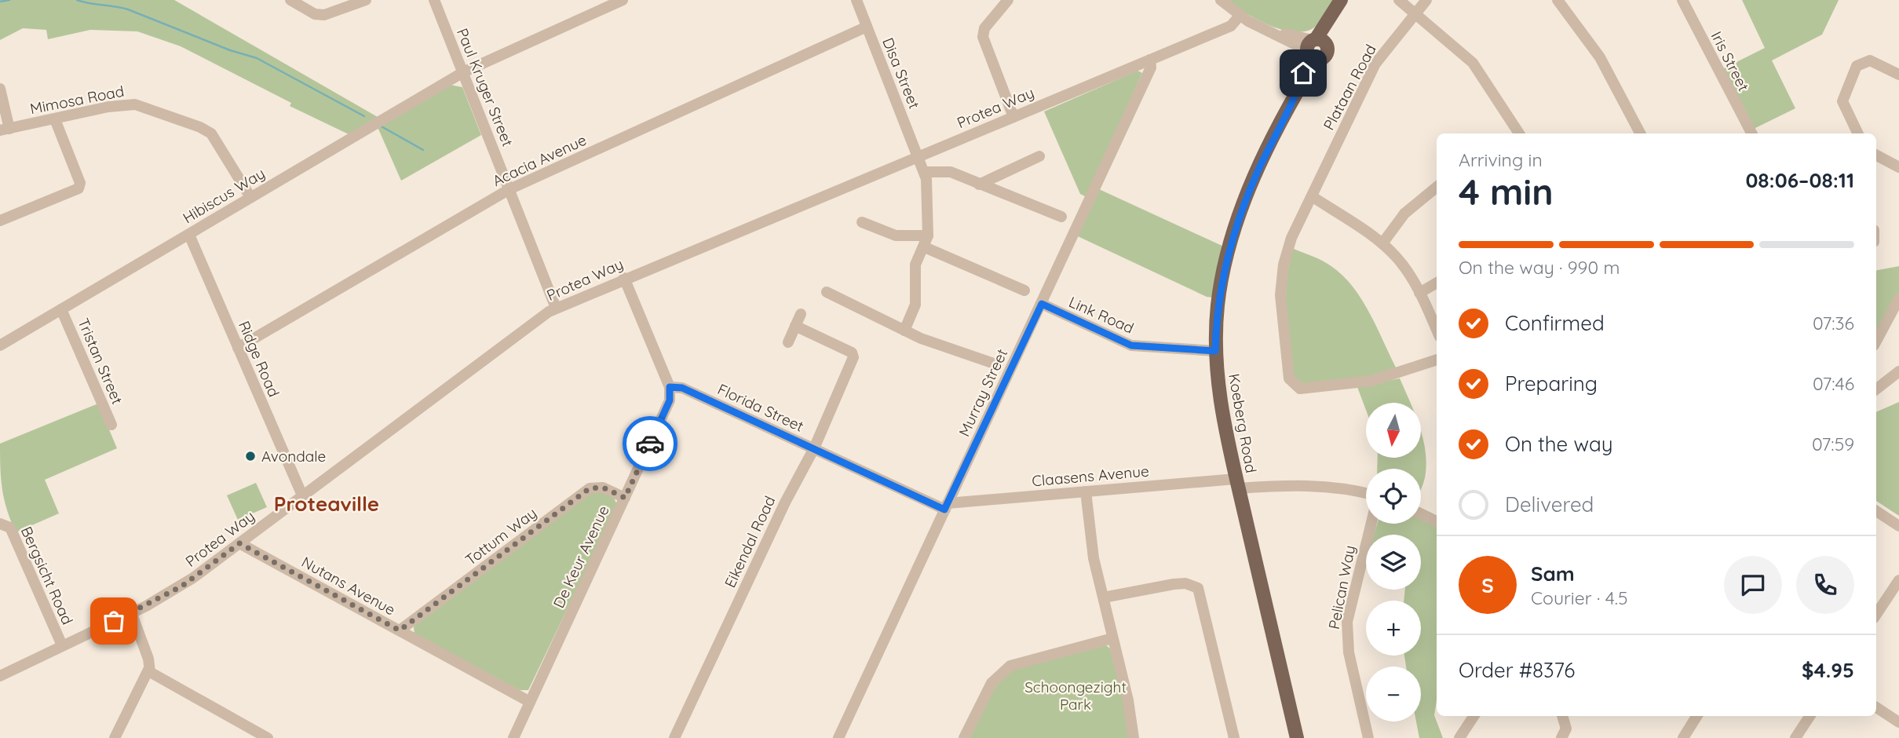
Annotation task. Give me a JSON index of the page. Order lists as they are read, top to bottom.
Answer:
{
  "streets": {
    "main road": ["Koeberg Road"],
    "street": [
      "Iris Street",
      "Disa Street",
      "Paul Kruger Street",
      "Plataan Road",
      "Mimosa Road",
      "Protea Way",
      "Acacia Avenue",
      "Hibiscus Way",
      "Link Road",
      "Ridge Road",
      "Tristan Street",
      "Murray Street",
      "Florida Street",
      "Claasens Avenue",
      "Tottum Way",
      "Eikendal Road",
      "De Keur Avenue",
      "Bergsicht Road",
      "Nutans Avenue",
      "Pelican Way"
    ]
  },
  "crossings": [
    ["Disa Street", "Protea Way"],
    ["Disa Street", "Acacia Avenue"],
    ["Paul Kruger Street", "Protea Way"],
    ["Paul Kruger Street", "Acacia Avenue"],
    ["Paul Kruger Street", "Hibiscus Way"],
    ["Mimosa Road", "Hibiscus Way"],
    ["Protea Way", "Ridge Road"],
    ["Protea Way", "Murray Street"],
    ["Protea Way", "Bergsicht Road"],
    ["Protea Way", "Nutans Avenue"],
    ["Acacia Avenue", "Ridge Road"],
    ["Hibiscus Way", "Ridge Road"],
    ["Hibiscus Way", "Tristan Street"],
    ["Link Road", "Murray Street"],
    ["Link Road", "Koeberg Road"],
    ["Murray Street", "Florida Street"],
    ["Murray Street", "Claasens Avenue"],
    ["Florida Street", "Claasens Avenue"],
    ["Florida Street", "Eikendal Road"],
    ["Florida Street", "De Keur Avenue"],
    ["Koeberg Road", "Claasens Avenue"],
    ["Tottum Way", "De Keur Avenue"],
    ["Tottum Way", "Nutans Avenue"],
    ["De Keur Avenue", "Nutans Avenue"]
  ],
  "districts": ["Proteaville"],
  "parks": ["Schoongezight Park"],
  "places": ["Avondale"],
  "north": "bottom",
  "page": {
    "heading": ["4 min", "Arriving in", "08:06–08:11"],
    "panel": [
      "Sam",
      "Courier · 4.5",
      "Order #8376",
      "$4.95"
    ],
    "bar": "On the way · 990 m",
    "list": [
      ["Confirmed", "07:36"],
      ["Preparing", "07:46"],
      ["On the way", "07:59"],
      "Delivered"
    ],
    "map_buttons": ["+", "−"],
    "round": "S"
  }
}
